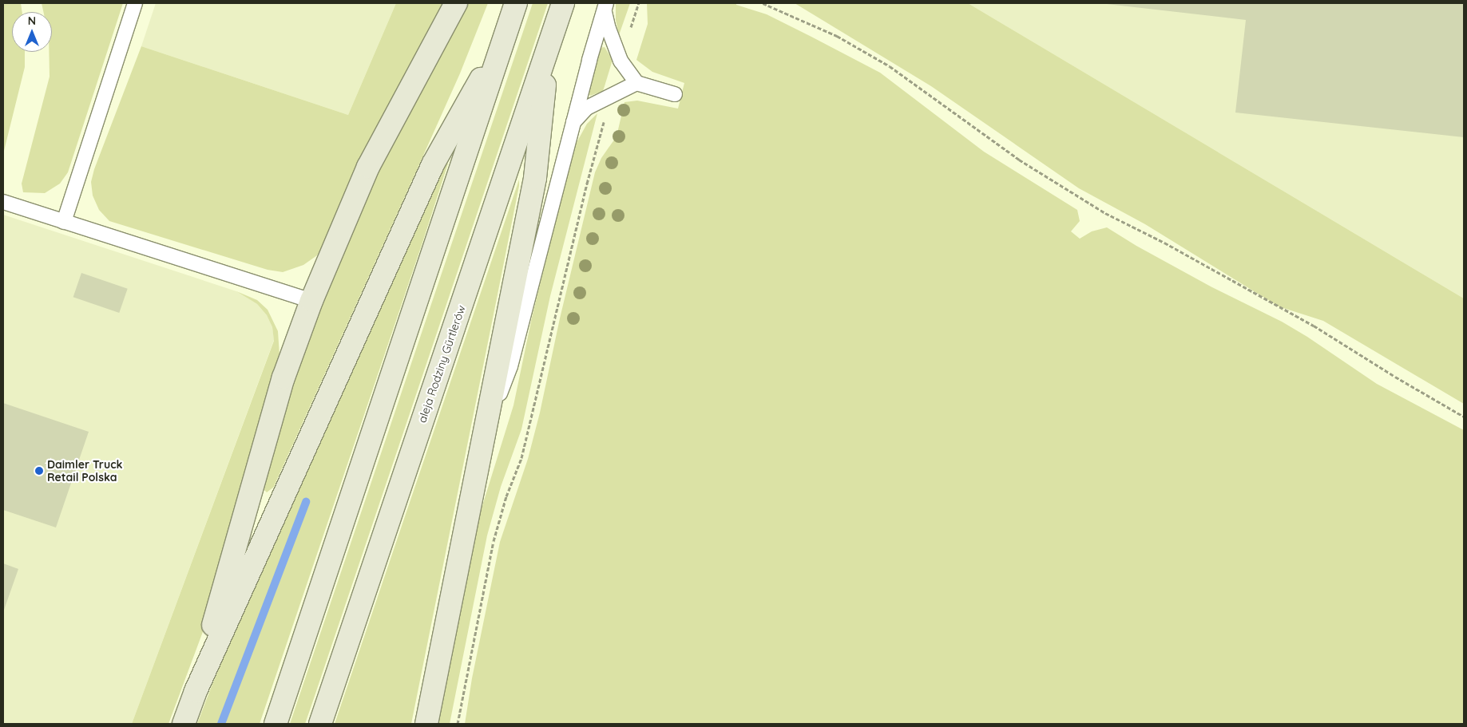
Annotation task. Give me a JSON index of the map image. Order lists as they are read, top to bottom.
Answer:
{
  "streets": {
    "main road": ["aleja Rodziny Gürtlerów"]
  },
  "places": ["Daimler Truck Retail Polska"],
  "north": "top"
}
